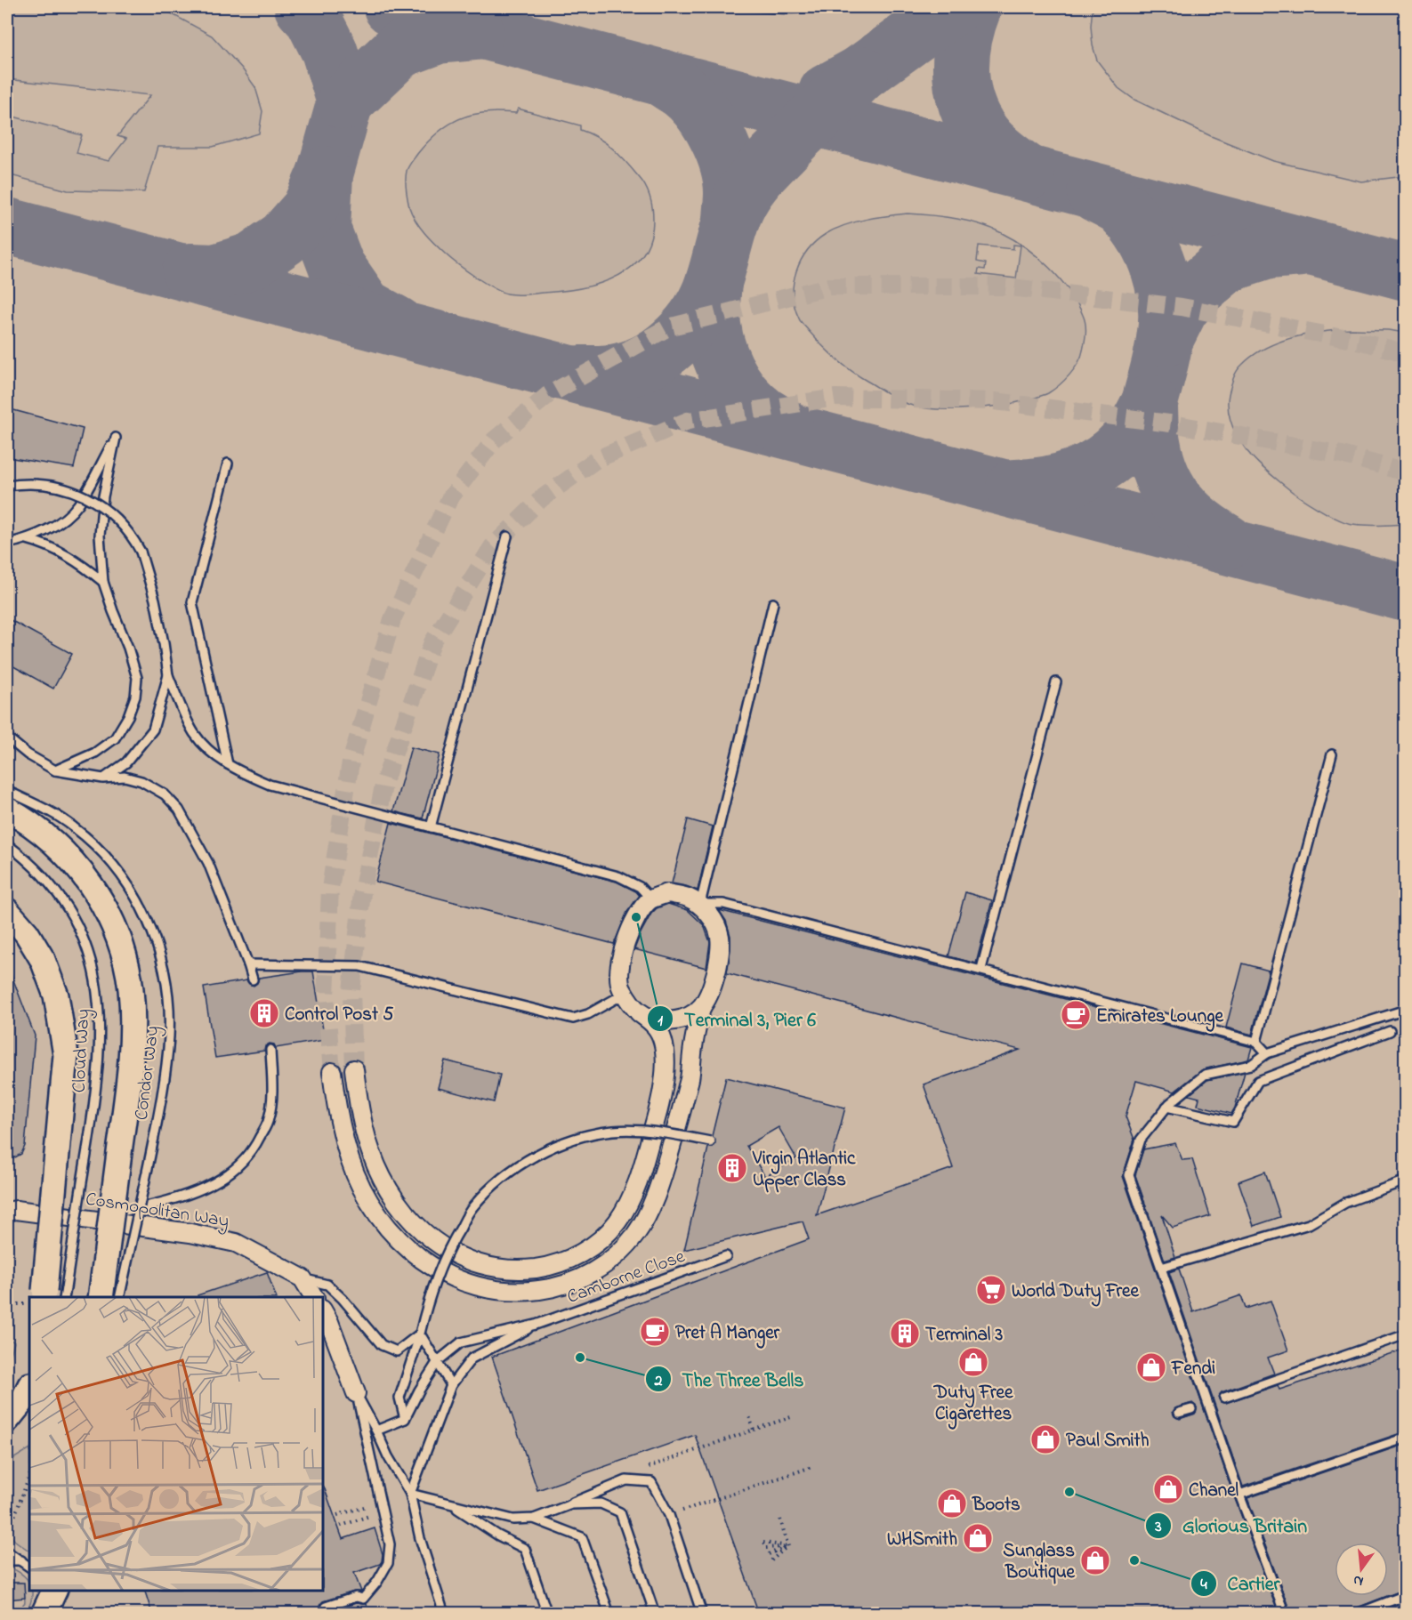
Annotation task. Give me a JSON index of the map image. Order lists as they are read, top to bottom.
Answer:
{
  "streets": {
    "street": ["Cosmopolitan Way"],
    "lane": ["Cloud Way", "Condor Way", "Camborne Close"]
  },
  "places": {
    "other": [
      "Terminal 3, Pier 6",
      "The Three Bells",
      "Glorious Britain",
      "Cartier"
    ],
    "building": ["Control Post 5", "Virgin Atlantic Upper Class", "Terminal 3"],
    "cafe": ["Emirates Lounge", "Pret A Manger"],
    "supermarket": ["World Duty Free"],
    "shop": [
      "Duty Free Cigarettes",
      "Fendi",
      "Paul Smith",
      "Chanel",
      "Boots",
      "WHSmith",
      "Sunglass Boutique"
    ]
  },
  "north": "bottom"
}
